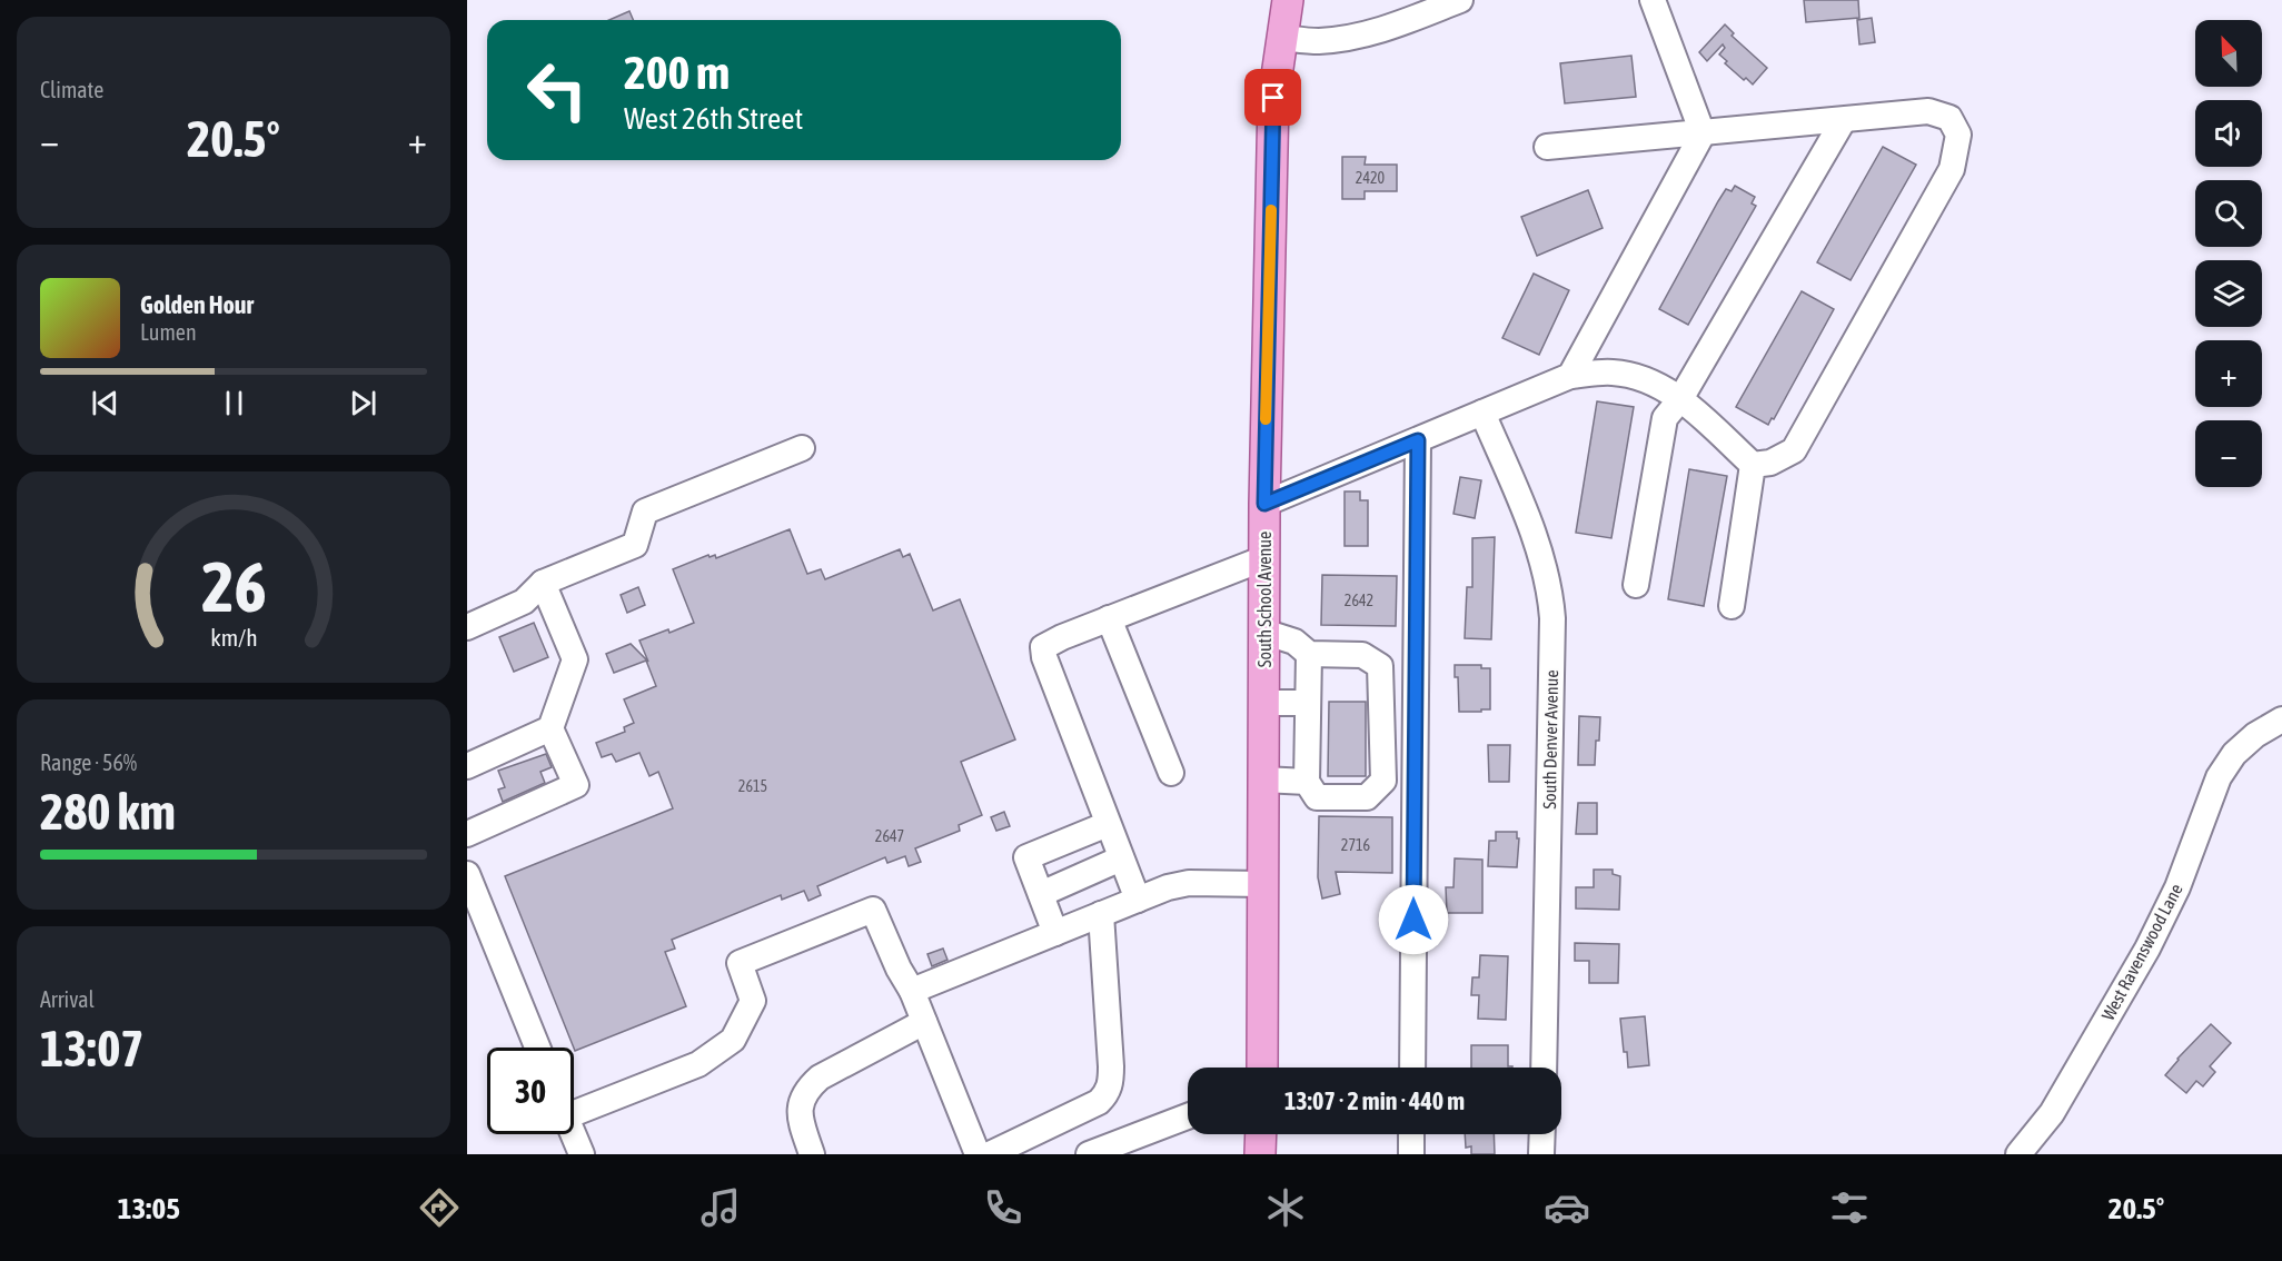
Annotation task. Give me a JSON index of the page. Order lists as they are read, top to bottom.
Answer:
{
  "streets": {
    "main road": ["South School Avenue"],
    "street": ["South Denver Avenue", "West Ravenswood Lane"]
  },
  "house_numbers": [
    "2420",
    "2642",
    "2615",
    "2647",
    "2716"
  ],
  "north": "top left",
  "page": {
    "tile": [
      "Climate",
      ["Range · 56%", "280 km"],
      ["Arrival", "13:07"]
    ],
    "map_buttons": ["+", "−"],
    "turn": ["200 m", "West 26th Street"],
    "heat": ["−", "20.5°", "+"],
    "song": ["Golden Hour", "Lumen"],
    "limit": "30",
    "trip": "13:07 · 2 min · 440 m",
    "tabs": ["13:05", "20.5°"],
    "gauge": ["26", "km/h"]
  }
}
